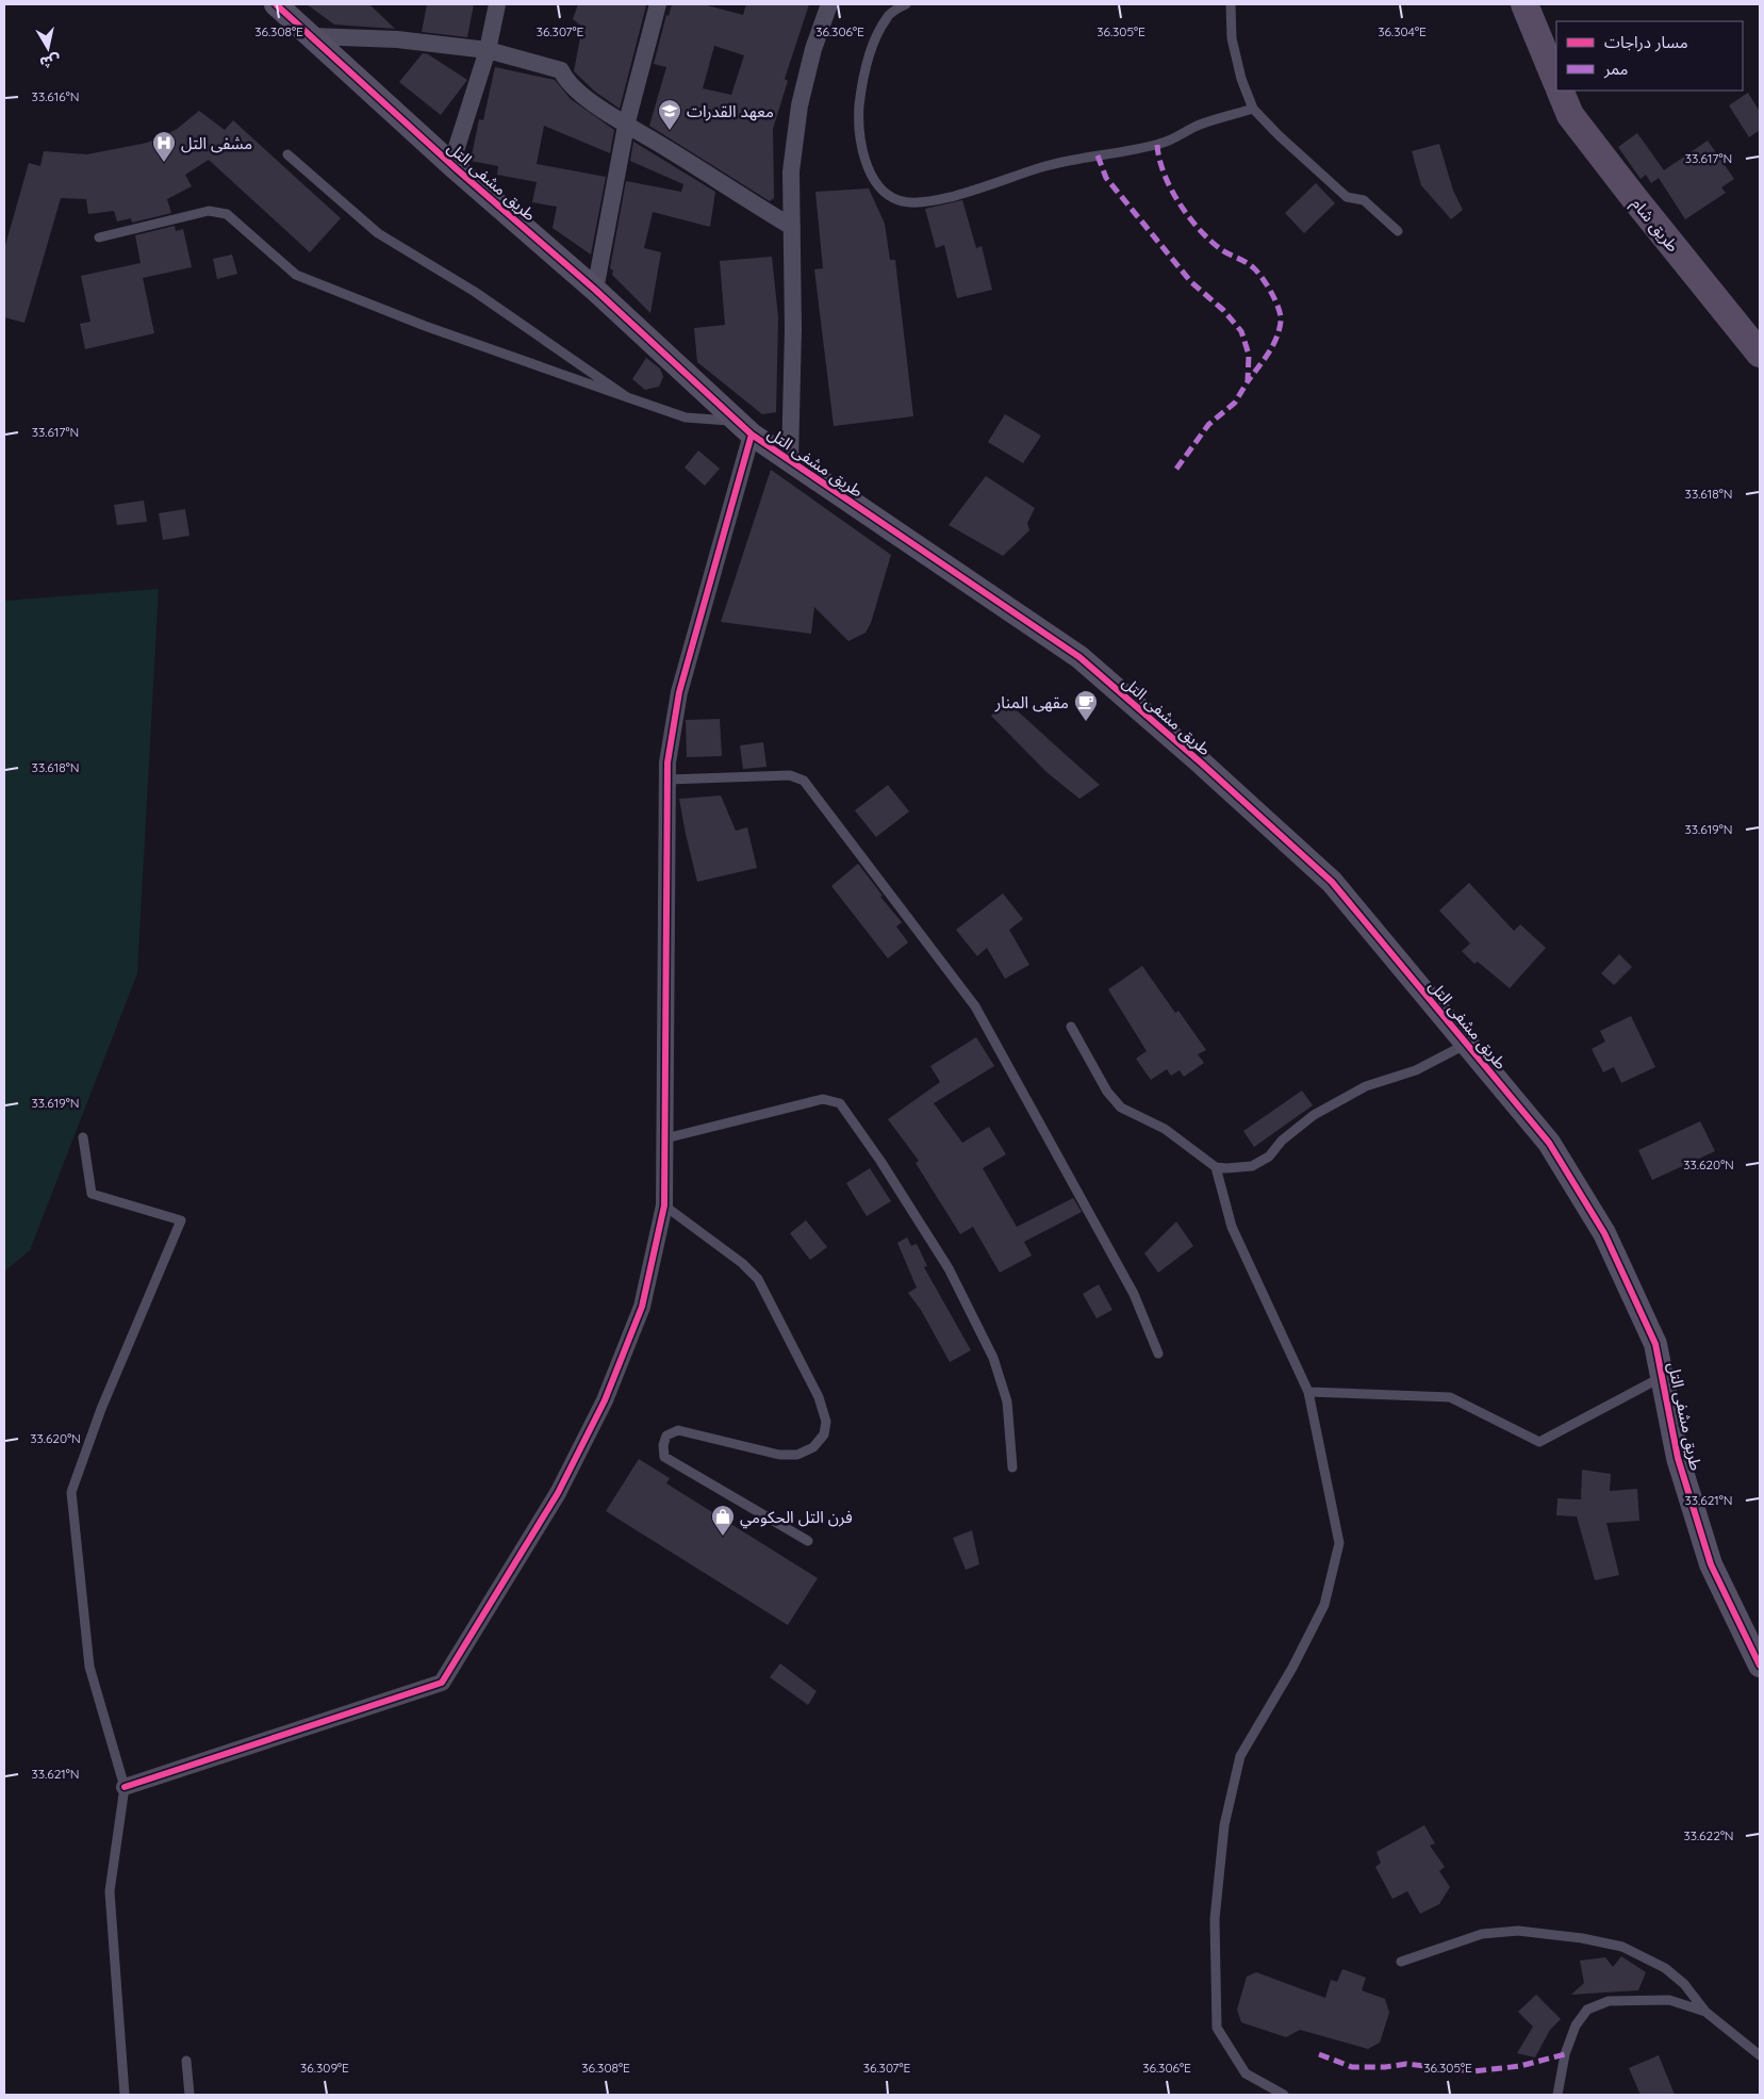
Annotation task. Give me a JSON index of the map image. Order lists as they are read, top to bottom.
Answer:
{
  "streets": {
    "main road": ["طريق شام"],
    "street": ["طريق مشفى التل"]
  },
  "places": {
    "school or university": ["معهد القدرات"],
    "hospital": ["مشفى التل"],
    "cafe": ["مقهى المنار"],
    "shop": ["فرن التل الحكومي"]
  },
  "legend": ["مسار دراجات", "ممر"],
  "north": "bottom",
  "coordinates": [
    "36.308°E",
    "36.307°E",
    "36.306°E",
    "36.305°E",
    "36.304°E",
    "33.616°N",
    "33.617°N",
    "33.618°N",
    "33.619°N",
    "33.620°N",
    "33.621°N",
    "33.622°N",
    "36.309°E"
  ]
}
